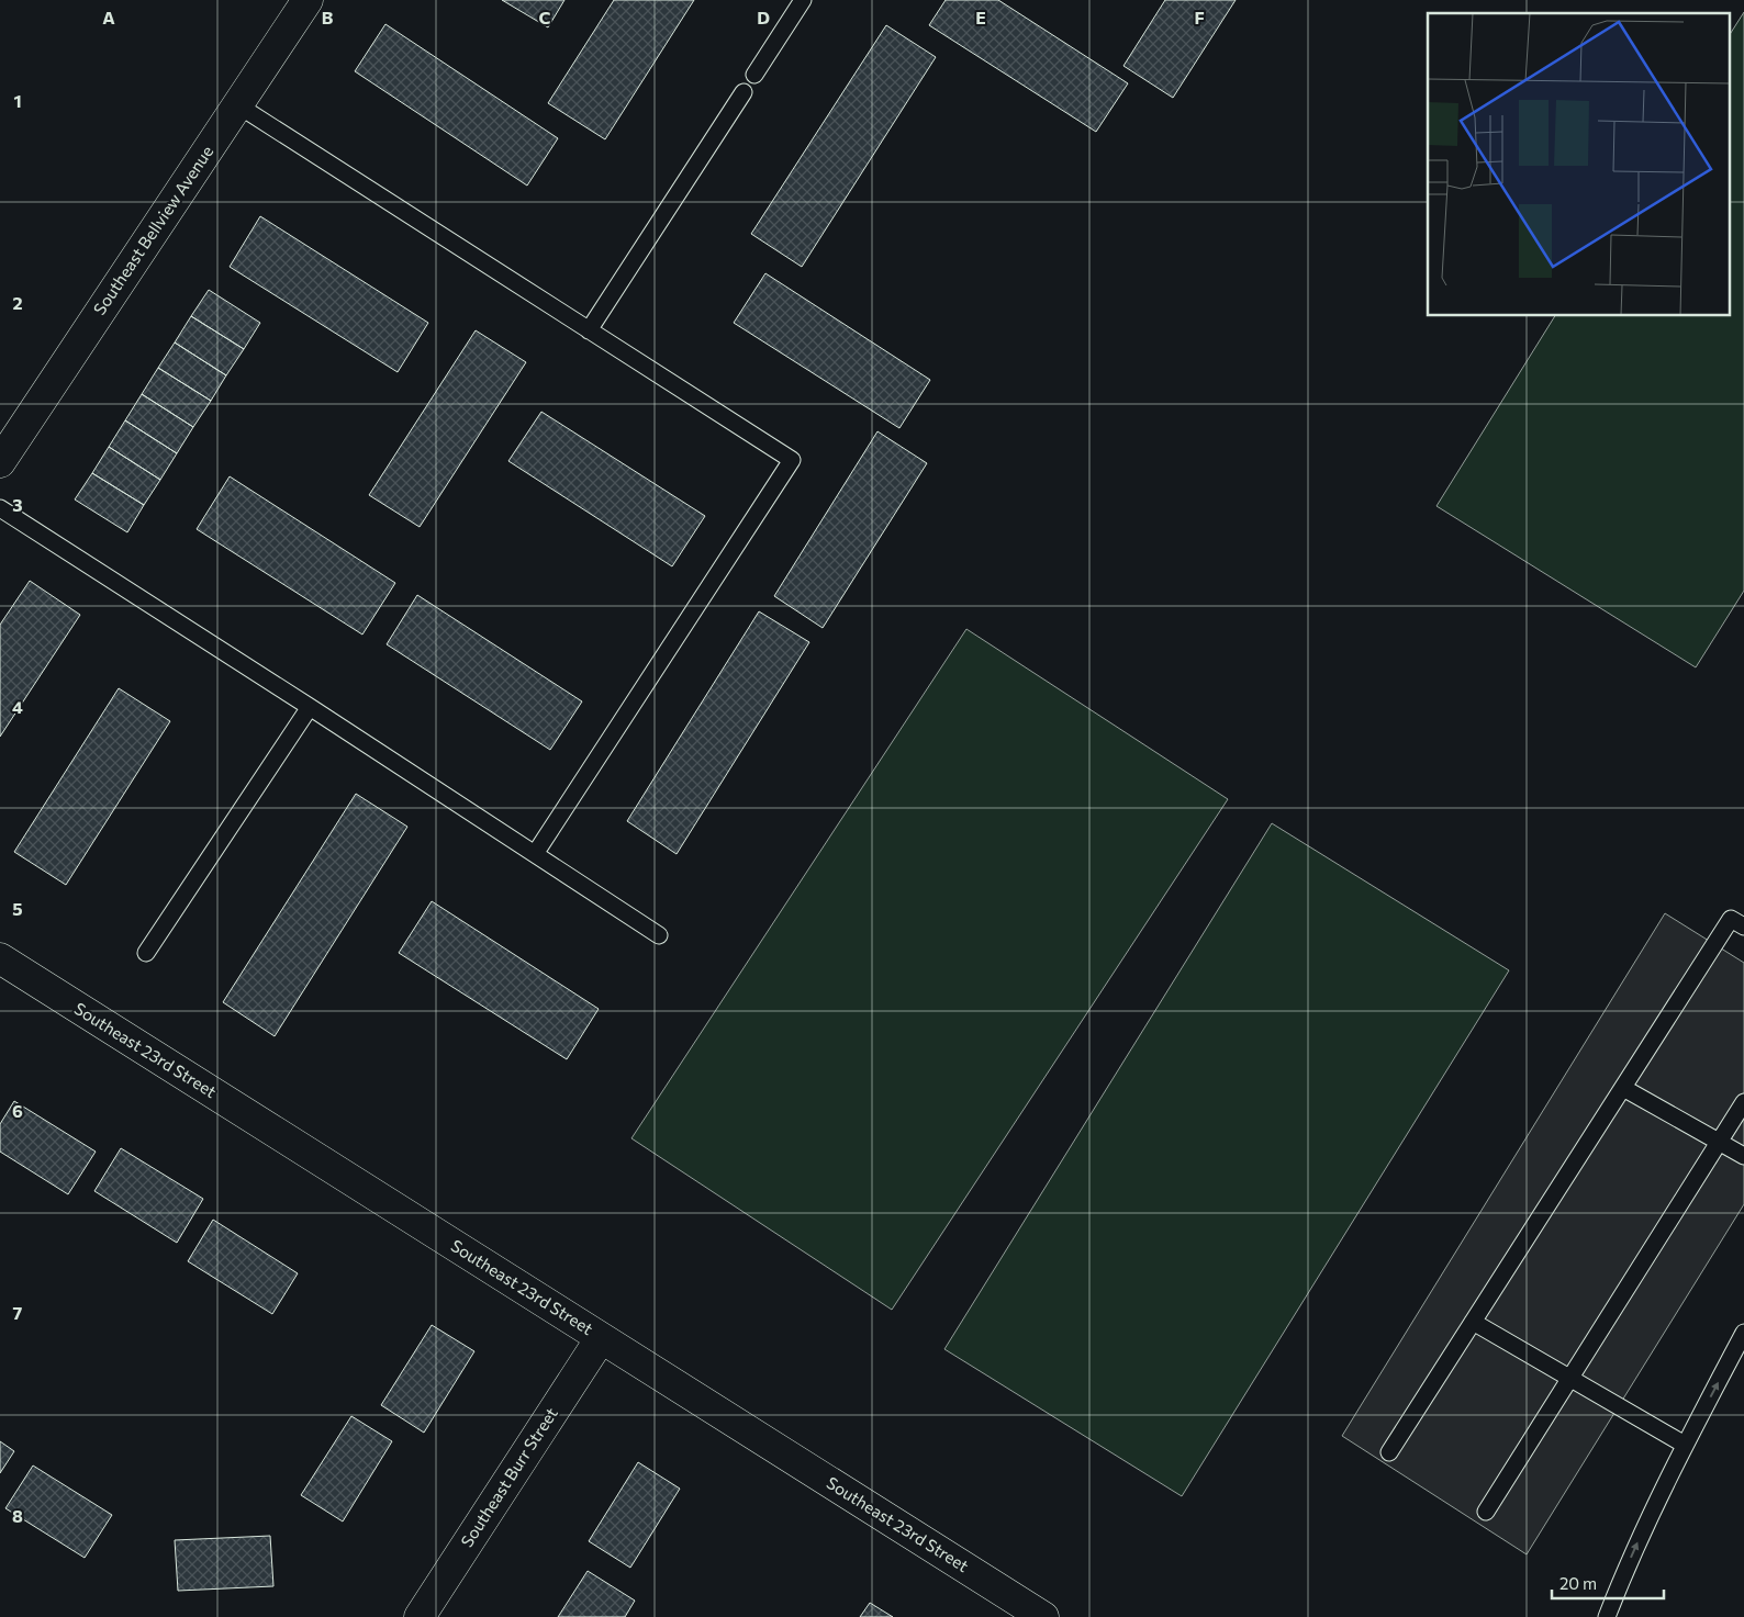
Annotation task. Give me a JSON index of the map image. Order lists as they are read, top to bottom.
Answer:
{
  "streets": {
    "street": ["Southeast Bellview Avenue", "Southeast 23rd Street", "Southeast Burr Street"]
  },
  "crossings": [
    ["Southeast 23rd Street", "Southeast Burr Street"]
  ],
  "scale_bar": "20 m",
  "grid": {
    "columns": [
      "A",
      "B",
      "C",
      "D",
      "E",
      "F"
    ],
    "rows": [
      "1",
      "2",
      "3",
      "4",
      "5",
      "6",
      "7",
      "8"
    ]
  }
}
